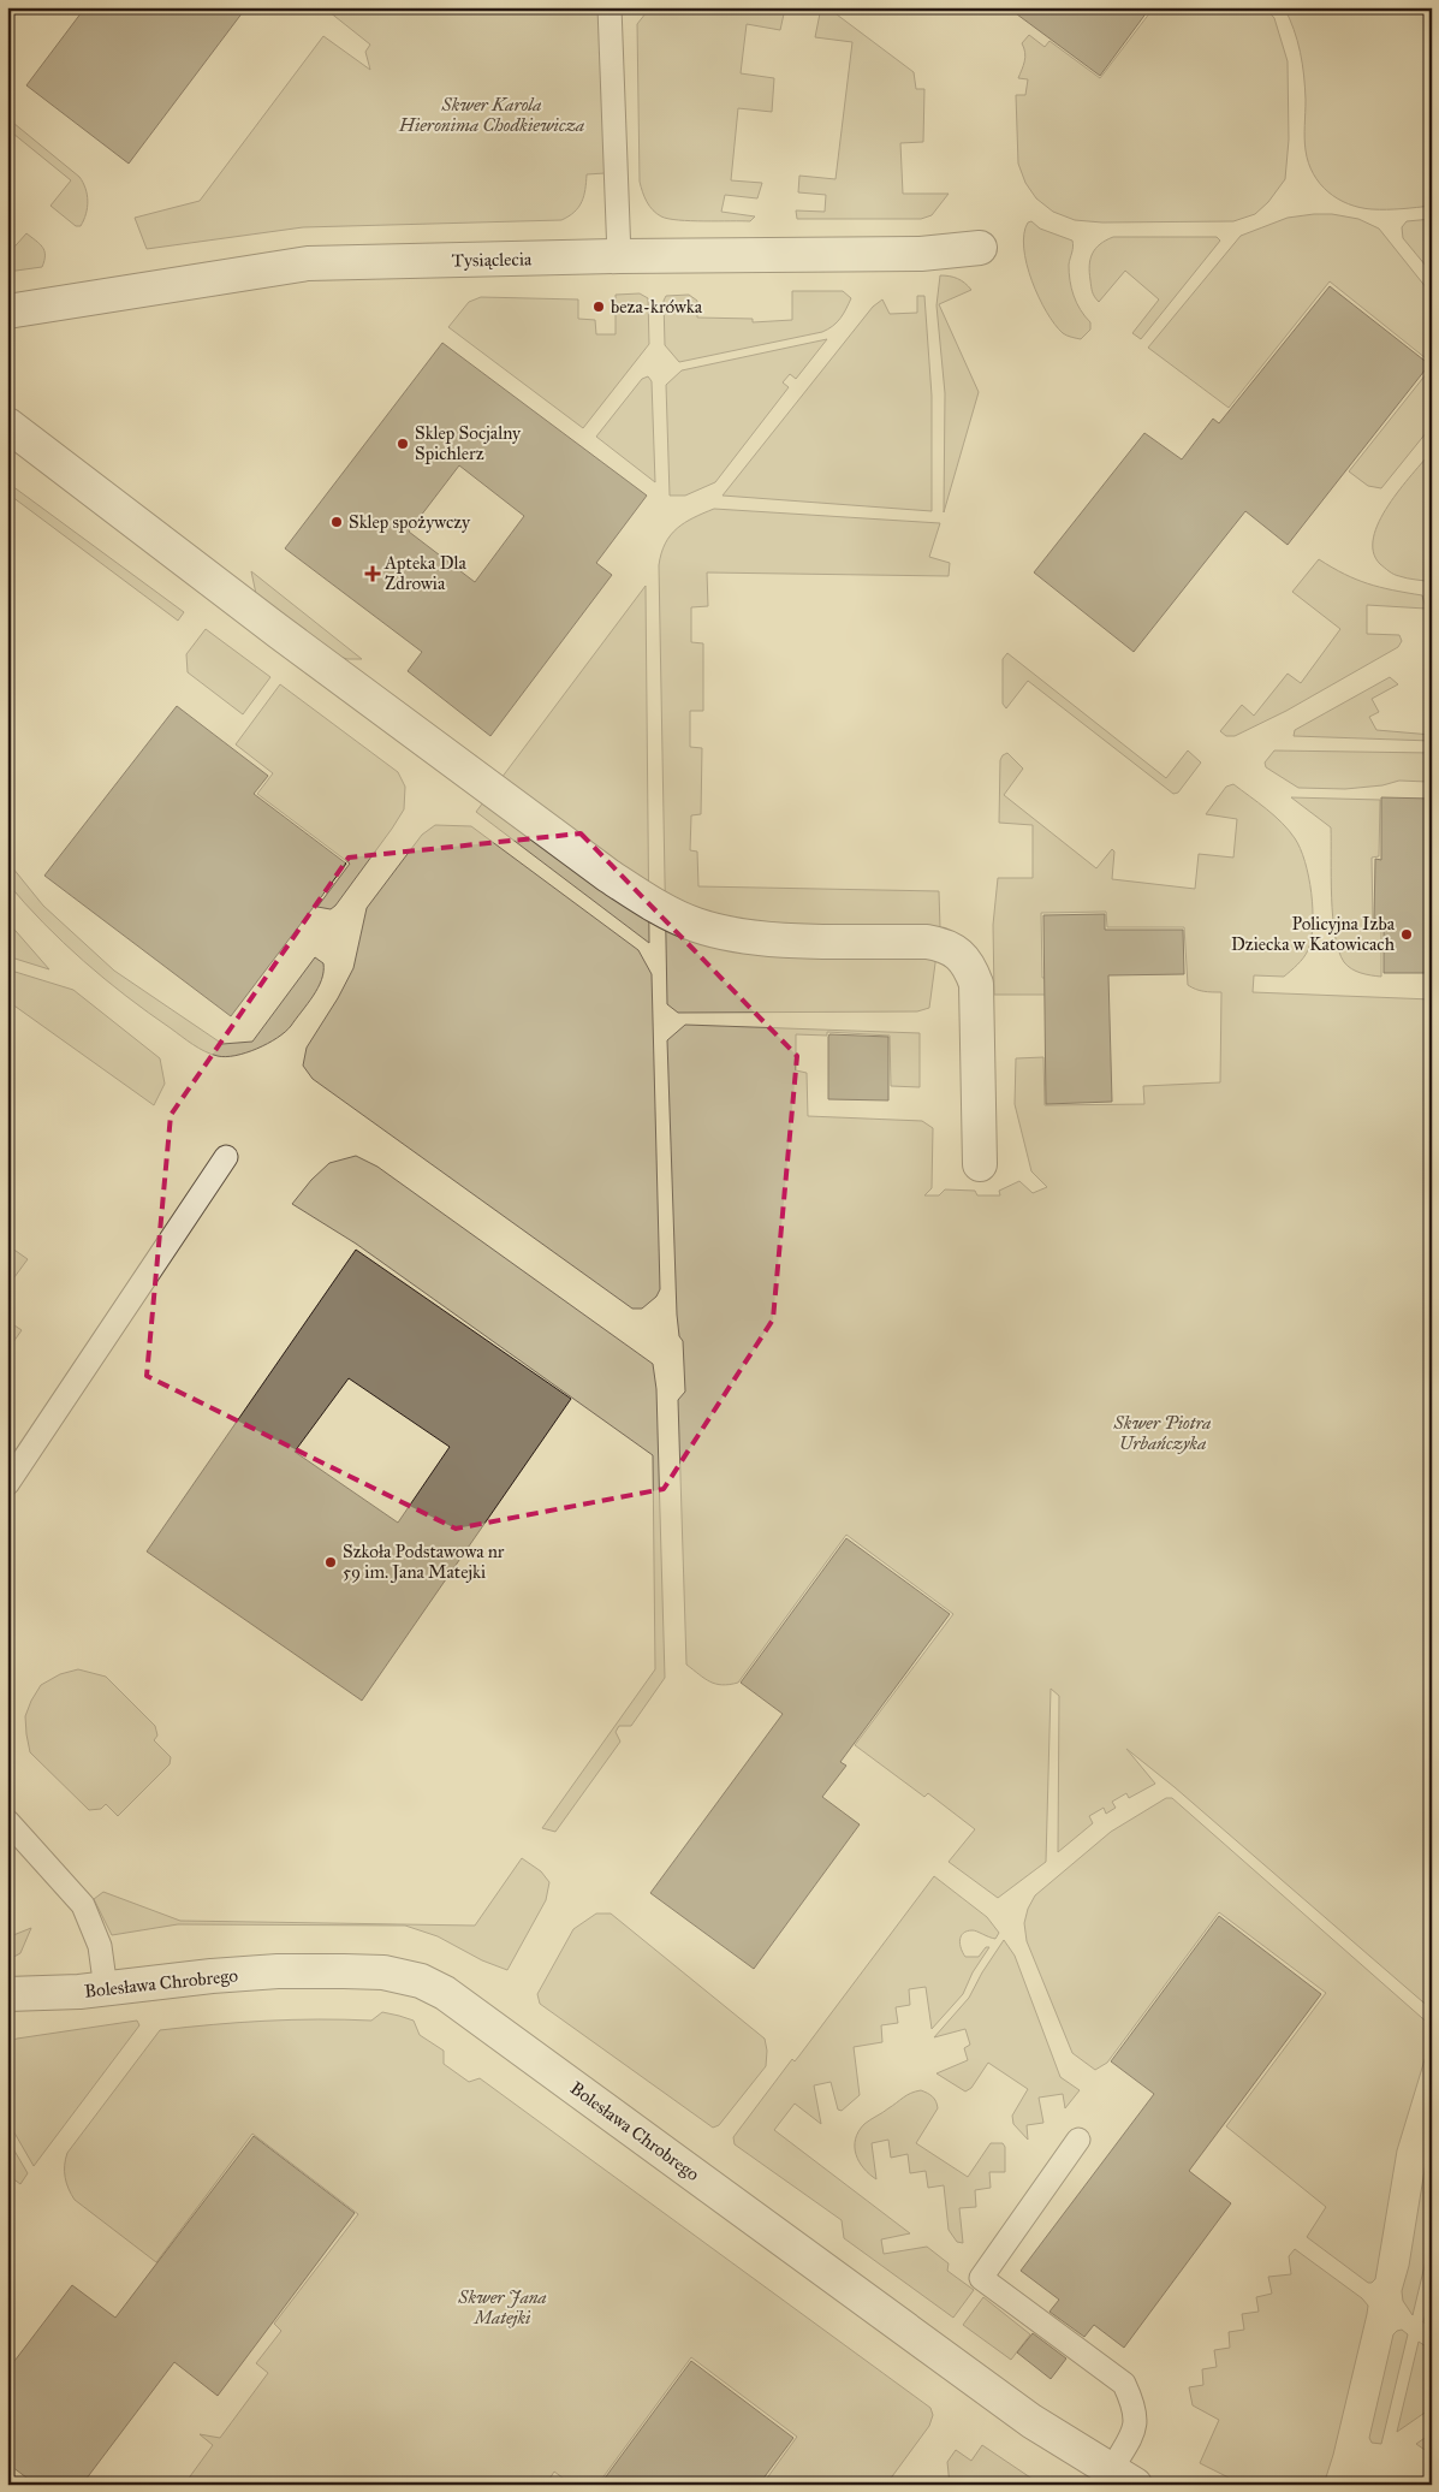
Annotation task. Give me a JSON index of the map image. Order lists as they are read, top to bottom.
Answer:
{
  "streets": {
    "street": ["Tysiąclecia", "Bolesława Chrobrego"]
  },
  "parks": ["Skwer Karola Hieronima Chodkiewicza", "Skwer Piotra Urbańczyka", "Skwer Jana Matejki"],
  "places": {
    "other": [
      "beza-krówka",
      "Sklep Socjalny Spichlerz",
      "Sklep spożywczy",
      "Policyjna Izba Dziecka w Katowicach",
      "Szkoła Podstawowa nr 59 im. Jana Matejki"
    ],
    "health": ["Apteka Dla Zdrowia"]
  }
}
